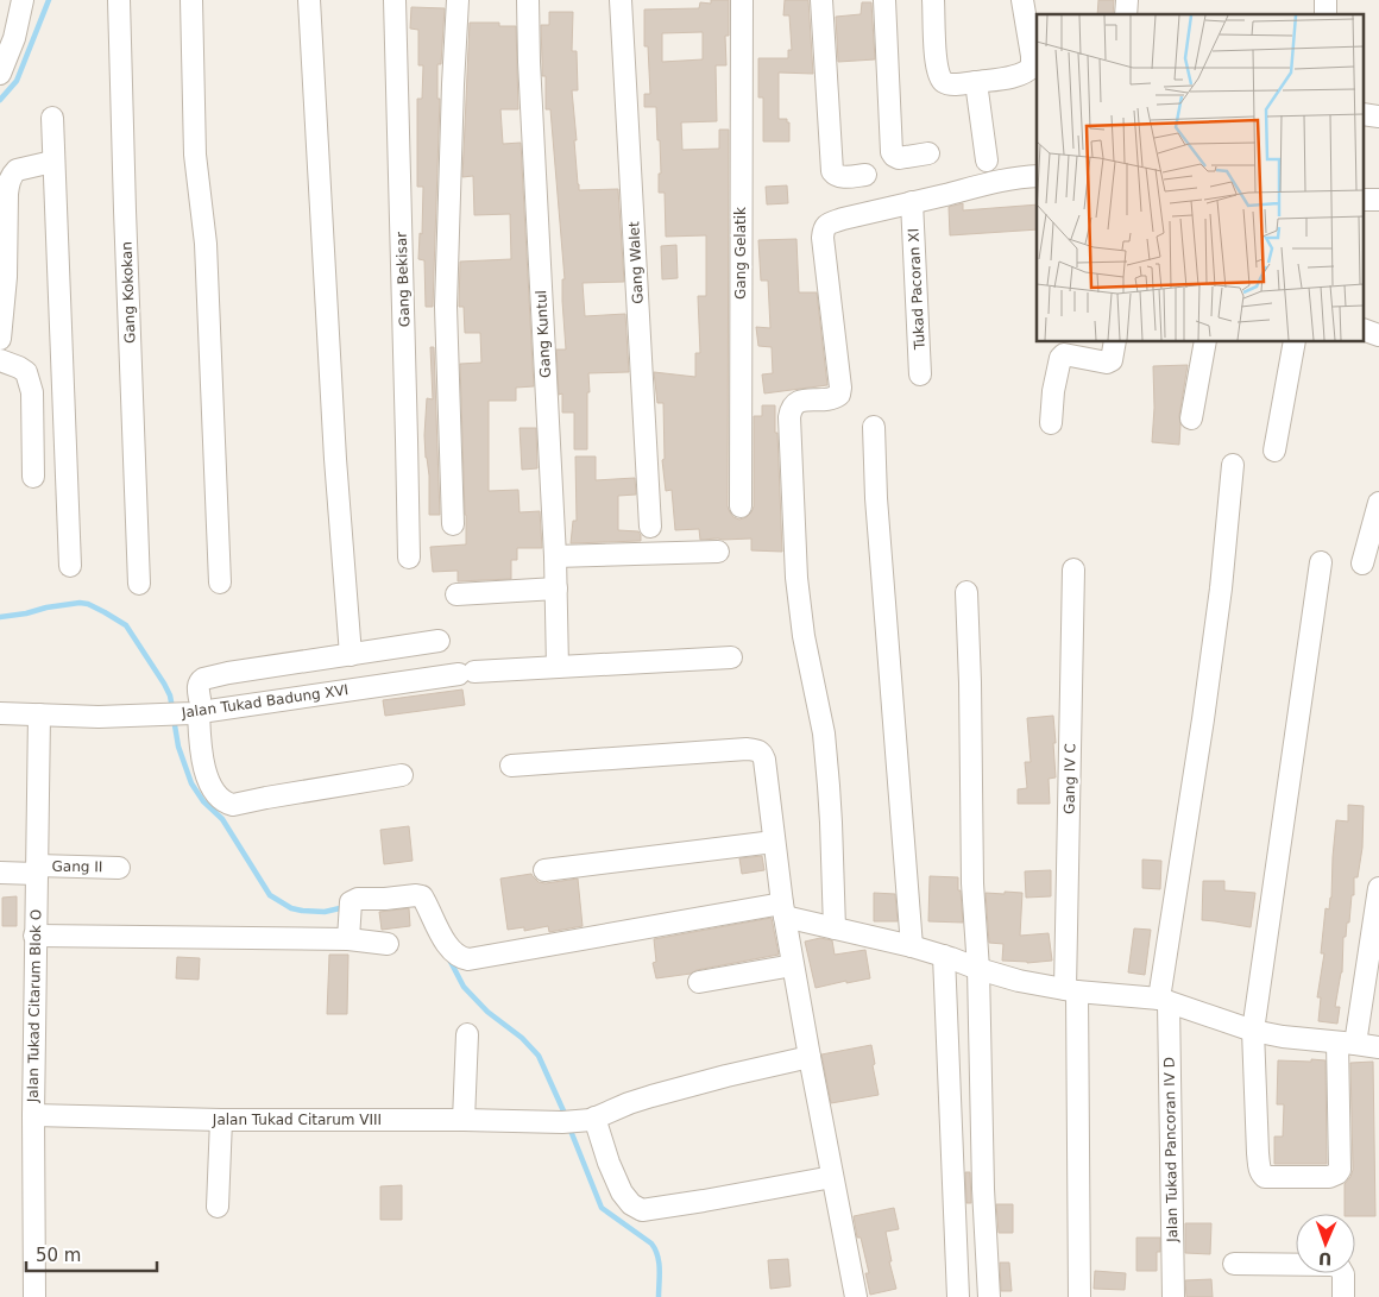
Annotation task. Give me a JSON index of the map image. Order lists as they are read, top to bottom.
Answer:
{
  "streets": {
    "street": [
      "Gang Gelatik",
      "Gang Walet",
      "Gang Bekisar",
      "Tukad Pacoran XI",
      "Gang Kokokan",
      "Gang Kuntul",
      "Jalan Tukad Badung XVI",
      "Gang IV C",
      "Gang II",
      "Jalan Tukad Citarum Blok O",
      "Jalan Tukad Citarum VIII",
      "Jalan Tukad Pancoran IV D"
    ]
  },
  "crossings": [
    ["Gang Kuntul", "Jalan Tukad Badung XVI"],
    ["Jalan Tukad Badung XVI", "Jalan Tukad Citarum Blok O"],
    ["Gang II", "Jalan Tukad Citarum Blok O"],
    ["Jalan Tukad Citarum Blok O", "Jalan Tukad Citarum VIII"]
  ],
  "scale_bar": "50 m",
  "north": "bottom"
}
